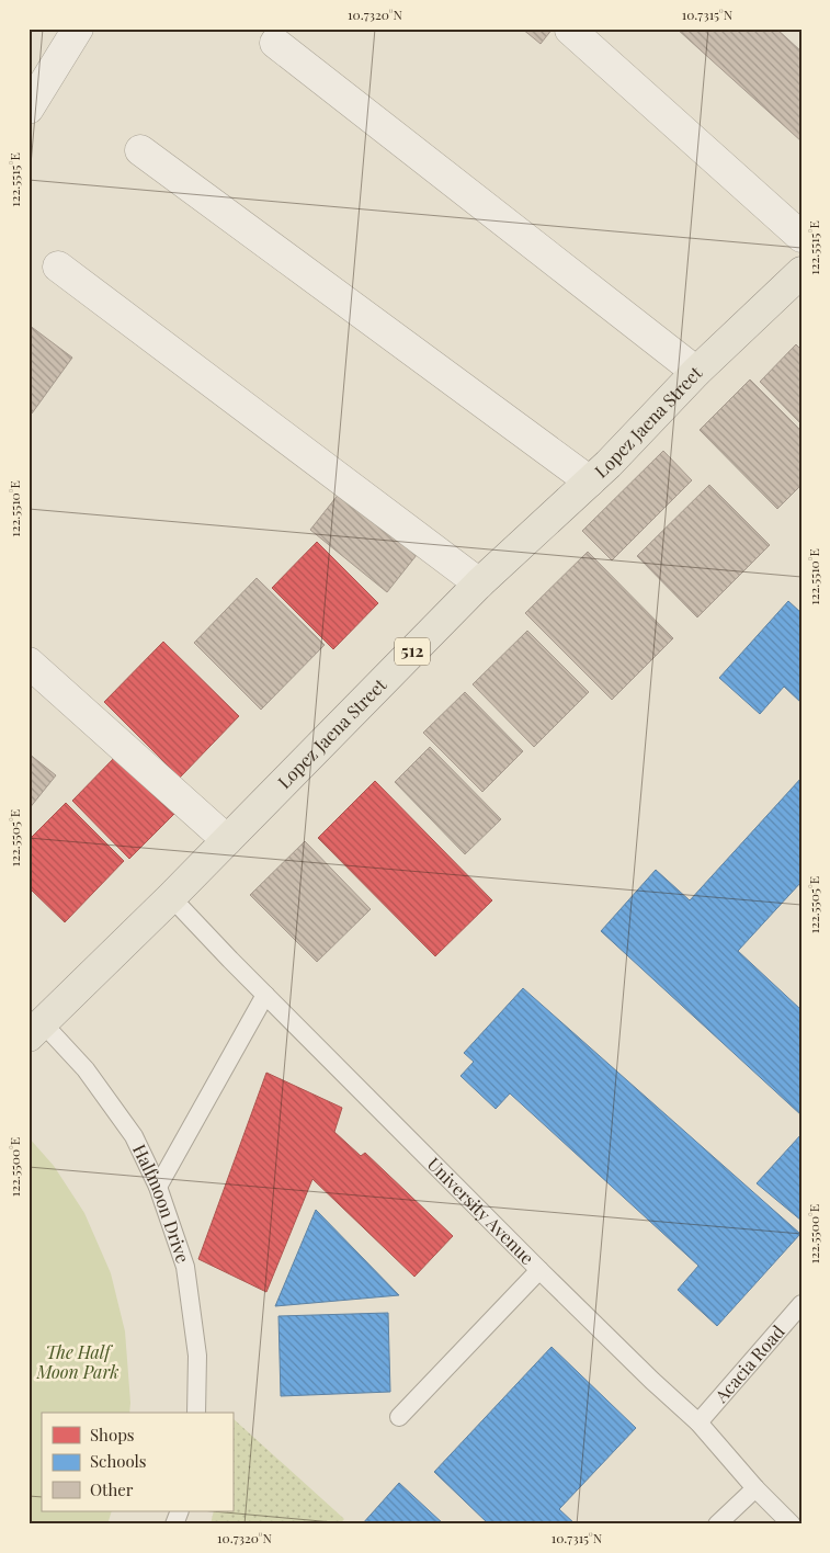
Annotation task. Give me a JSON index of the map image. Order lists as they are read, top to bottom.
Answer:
{
  "streets": {
    "main road": ["Lopez Jaena Street", "512"],
    "lane": ["Halfmoon Drive", "University Avenue", "Acacia Road"]
  },
  "crossings": [
    ["Lopez Jaena Street", "Halfmoon Drive"],
    ["Lopez Jaena Street", "University Avenue"],
    ["University Avenue", "Acacia Road"]
  ],
  "parks": ["The Half Moon Park"],
  "legend": ["Shops", "Schools", "Other"],
  "coordinates": [
    "10.7320°N",
    "10.7315°N",
    "122.5515°E",
    "122.5510°E",
    "122.5505°E",
    "122.5500°E"
  ]
}
